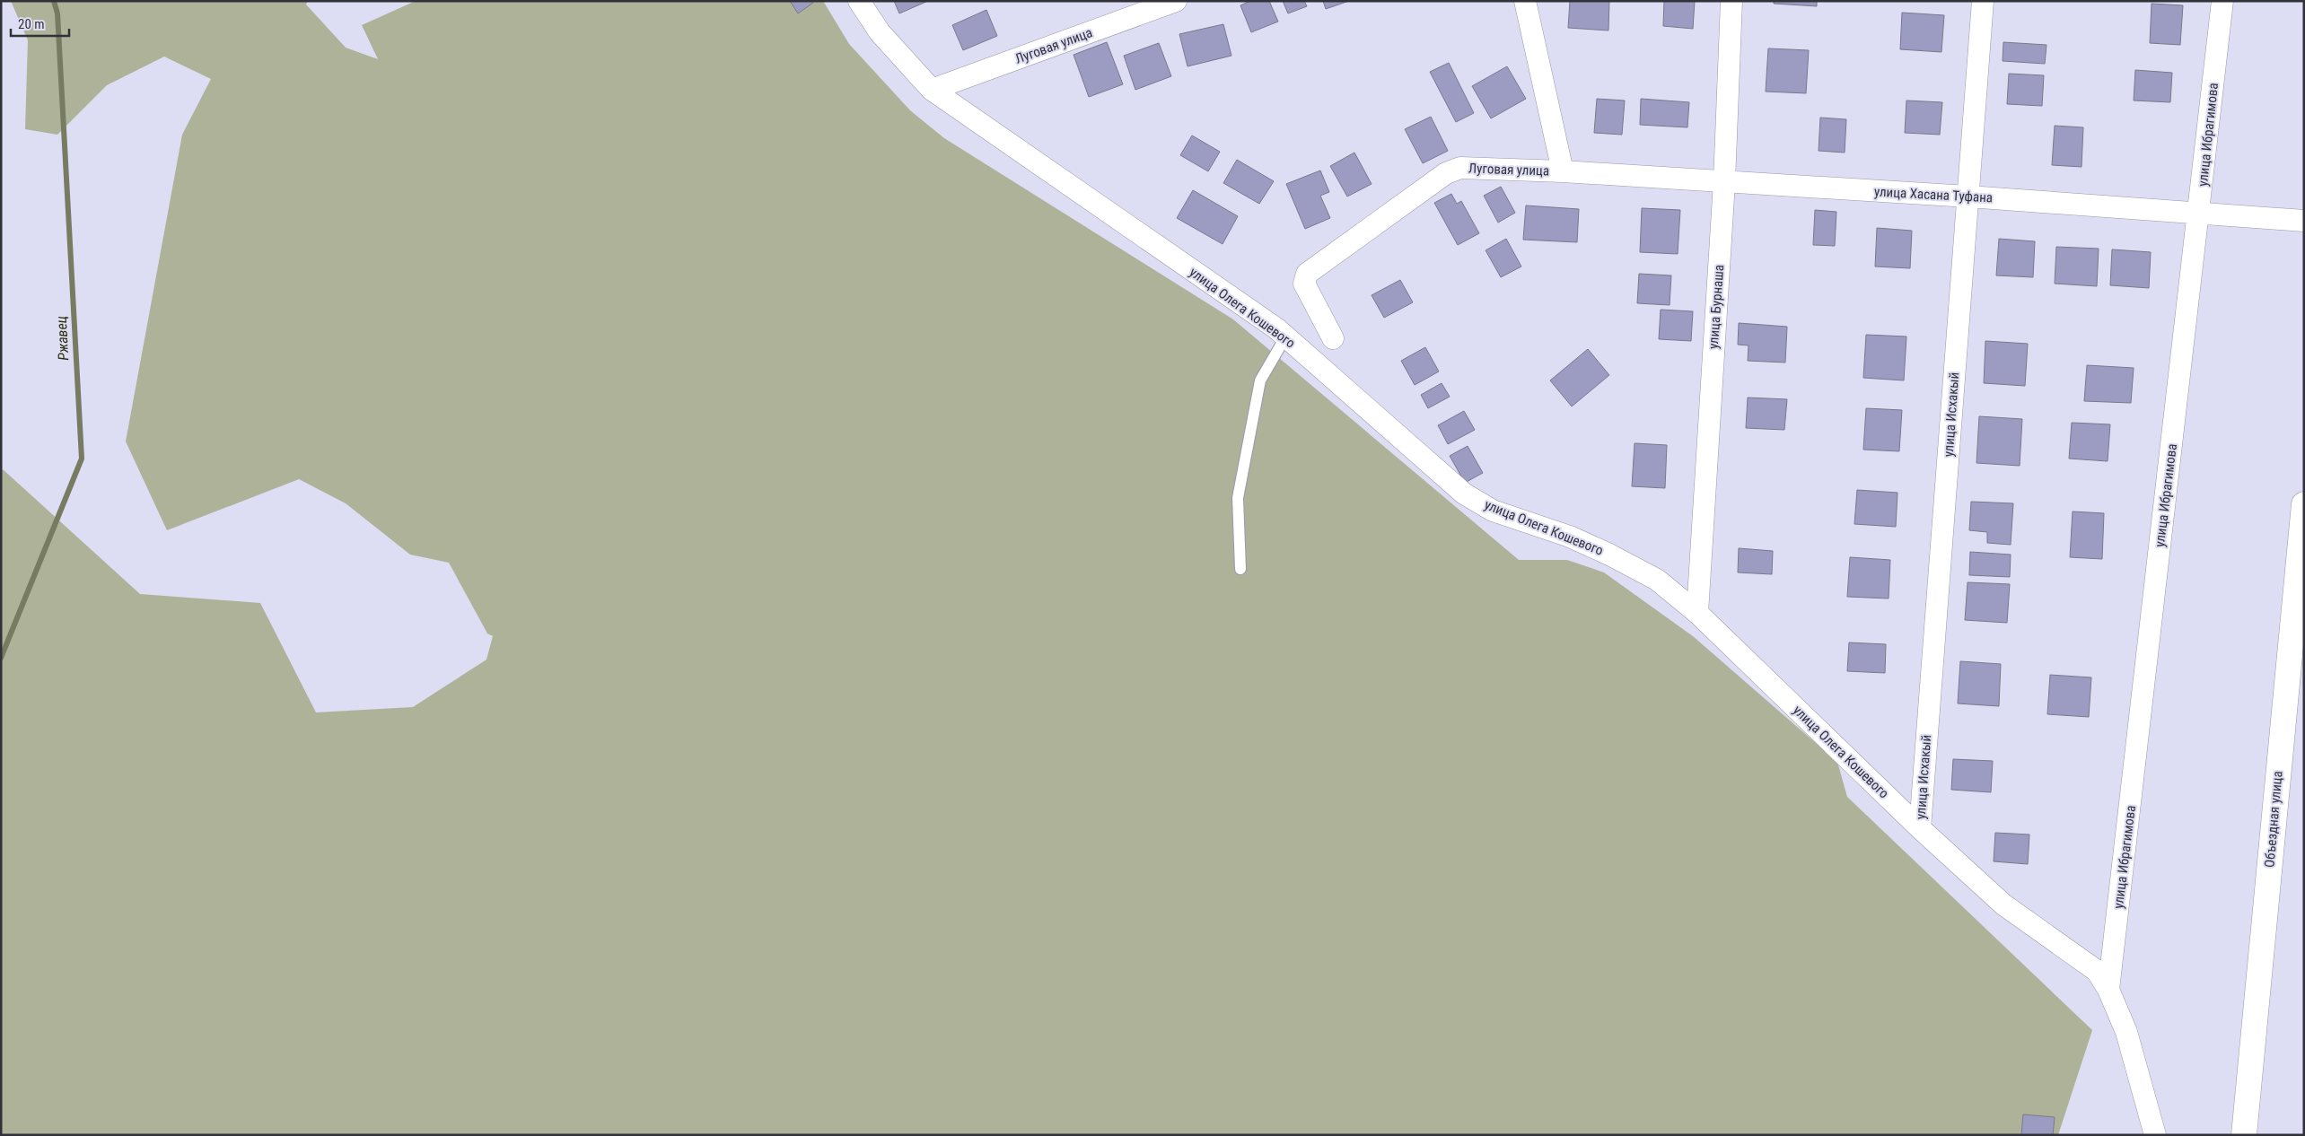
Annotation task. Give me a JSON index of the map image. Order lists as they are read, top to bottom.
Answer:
{
  "streets": {
    "street": [
      "Луговая улица",
      "улица Ибрагимова",
      "улица Хасана Туфана",
      "улица Бурнаша",
      "улица Олега Кошевого",
      "улица Исхакый",
      "Объездная улица"
    ]
  },
  "crossings": [
    ["Луговая улица", "улица Хасана Туфана"],
    ["Луговая улица", "улица Олега Кошевого"],
    ["улица Ибрагимова", "улица Хасана Туфана"],
    ["улица Ибрагимова", "улица Олега Кошевого"],
    ["улица Хасана Туфана", "улица Бурнаша"],
    ["улица Хасана Туфана", "улица Исхакый"],
    ["улица Бурнаша", "улица Олега Кошевого"],
    ["улица Олега Кошевого", "улица Исхакый"]
  ],
  "water": ["Ржавец"],
  "scale_bar": "20 m"
}
